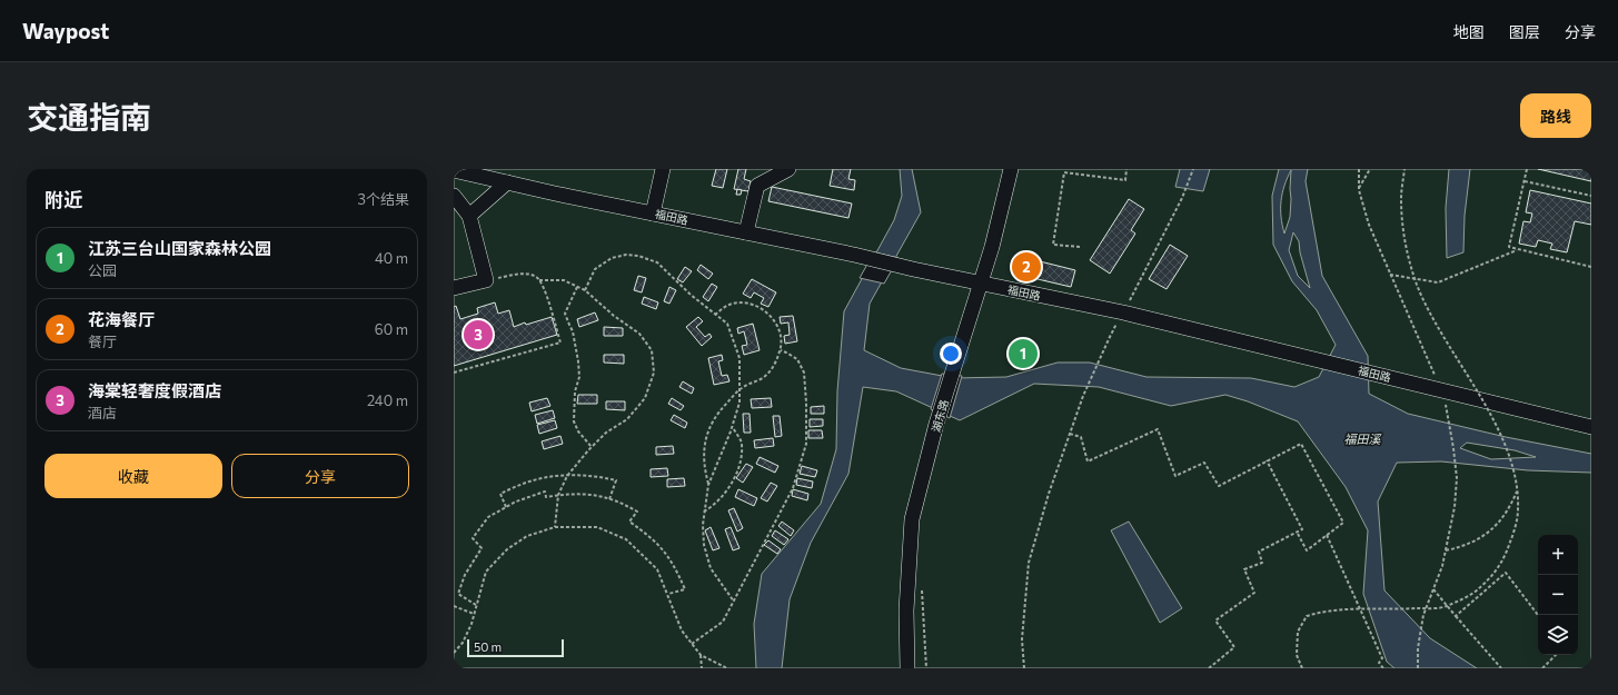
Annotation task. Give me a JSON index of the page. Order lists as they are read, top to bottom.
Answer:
{
  "streets": {
    "street": ["福田路", "湖东路"]
  },
  "crossings": [
    ["福田路", "湖东路"]
  ],
  "water": ["福田溪"],
  "scale_bar": "50 m",
  "page": {
    "header": "Waypost",
    "nav": ["地图", "图层", "分享"],
    "title": "交通指南",
    "buttons": [
      "路线",
      ["收藏", "分享"]
    ],
    "heading": ["附近", "3个结果"],
    "list": [
      {
        "mark": "1",
        "name": "江苏三台山国家森林公园",
        "note": "公园",
        "value": "40 m"
      },
      {
        "mark": "2",
        "name": "花海餐厅",
        "note": "餐厅",
        "value": "60 m"
      },
      {
        "mark": "3",
        "name": "海棠轻奢度假酒店",
        "note": "酒店",
        "value": "240 m"
      }
    ],
    "pins": ["2", "3", "1"],
    "map_buttons": ["+", "−"],
    "scale": "50 m"
  }
}
